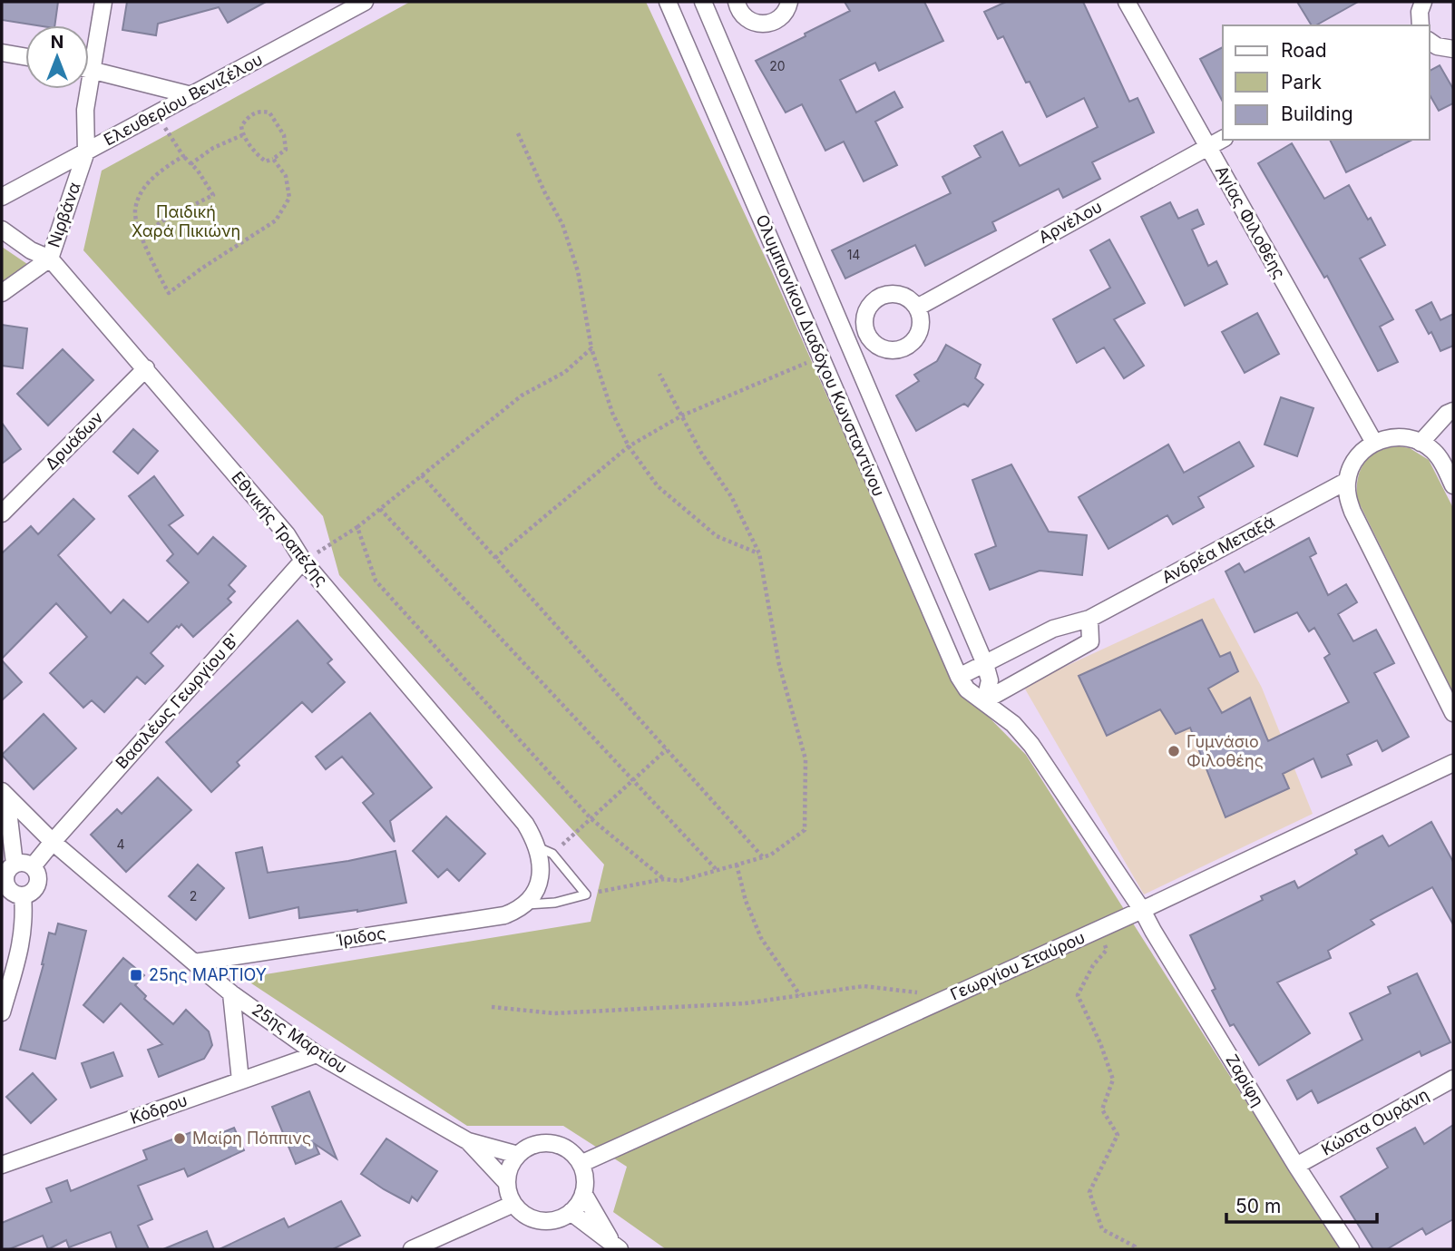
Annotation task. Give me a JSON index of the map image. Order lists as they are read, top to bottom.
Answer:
{
  "streets": {
    "street": [
      "Ελευθερίου Βενιζέλου",
      "Νιρβάνα",
      "Αρνέλου",
      "Αγίας Φιλοθέης",
      "Ολυμπιονίκου Διαδόχου Κωνσταντίνου",
      "Δρυάδων",
      "Εθνικής Τραπέζης",
      "Ανδρέα Μεταξά",
      "Βασιλέως Γεωργίου Β'",
      "Ίριδος",
      "Γεωργίου Σταύρου",
      "25ης Μαρτίου",
      "Ζαρίφη",
      "Κόδρου",
      "Κώστα Ουράνη"
    ]
  },
  "crossings": [
    ["Ελευθερίου Βενιζέλου", "Νιρβάνα"],
    ["Νιρβάνα", "Εθνικής Τραπέζης"],
    ["Αρνέλου", "Αγίας Φιλοθέης"],
    ["Ολυμπιονίκου Διαδόχου Κωνσταντίνου", "Ανδρέα Μεταξά"],
    ["Ολυμπιονίκου Διαδόχου Κωνσταντίνου", "Γεωργίου Σταύρου"],
    ["Ολυμπιονίκου Διαδόχου Κωνσταντίνου", "Ζαρίφη"],
    ["Δρυάδων", "Εθνικής Τραπέζης"],
    ["Εθνικής Τραπέζης", "Βασιλέως Γεωργίου Β'"],
    ["Εθνικής Τραπέζης", "Ίριδος"],
    ["Βασιλέως Γεωργίου Β'", "25ης Μαρτίου"],
    ["Ίριδος", "25ης Μαρτίου"],
    ["Γεωργίου Σταύρου", "25ης Μαρτίου"],
    ["Γεωργίου Σταύρου", "Ζαρίφη"],
    ["25ης Μαρτίου", "Κόδρου"],
    ["Ζαρίφη", "Κώστα Ουράνη"]
  ],
  "parks": ["Παιδική Χαρά Πικιώνη"],
  "places": {
    "other": ["Γυμνάσιο Φιλοθέης", "Μαίρη Πόππινς"],
    "transit": ["25ης ΜΑΡΤΙΟΥ"]
  },
  "house_numbers": [
    "20",
    "14",
    "4",
    "2"
  ],
  "legend": ["Road", "Park", "Building"],
  "scale_bar": "50 m",
  "north": "top"
}
